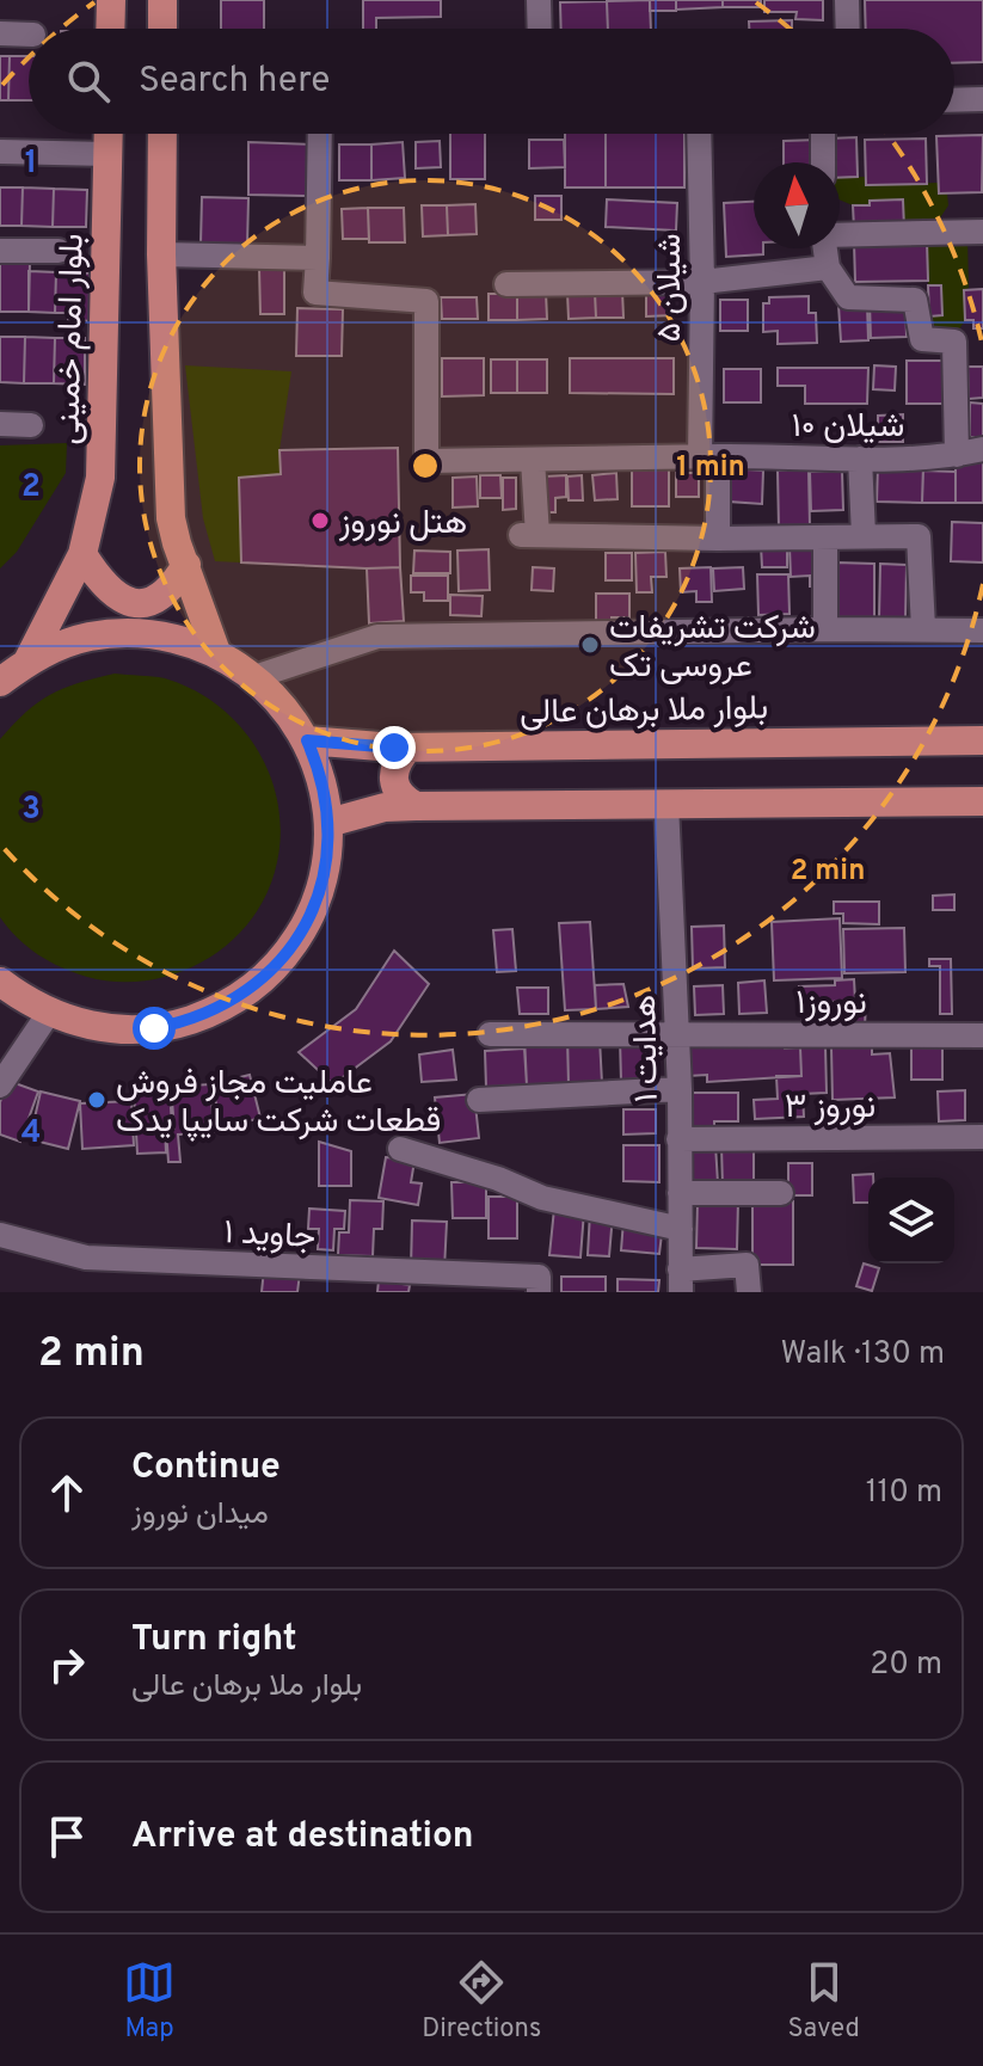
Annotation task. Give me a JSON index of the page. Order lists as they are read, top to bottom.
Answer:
{
  "streets": {
    "main road": ["بلوار امام خمینی", "بلوار ملا برهان عالی"],
    "street": [
      "شیلان ۵",
      "شیلان ۱۰",
      "نوروز۱",
      "هدایت ۱",
      "نوروز ۳",
      "جاوید ۱"
    ]
  },
  "crossings": [
    ["شیلان ۵", "شیلان ۱۰"],
    ["نوروز۱", "هدایت ۱"],
    ["هدایت ۱", "نوروز ۳"]
  ],
  "places": ["هتل نوروز", "شرکت تشریفات عروسی تک", "عاملیت مجاز فروش قطعات شرکت سایپا یدک"],
  "north": "top",
  "page": {
    "search": "Search here",
    "heading": ["2 min", "Walk · 130 m"],
    "list": [
      ["Continue", "میدان نوروز", "110 m"],
      ["Turn right", "بلوار ملا برهان عالی", "20 m"],
      "Arrive at destination"
    ],
    "nav": ["Map", "Directions", "Saved"]
  },
  "grid": {
    "rows": [
      "1",
      "2",
      "3",
      "4"
    ]
  },
  "rings": ["1 min", "2 min"]
}
